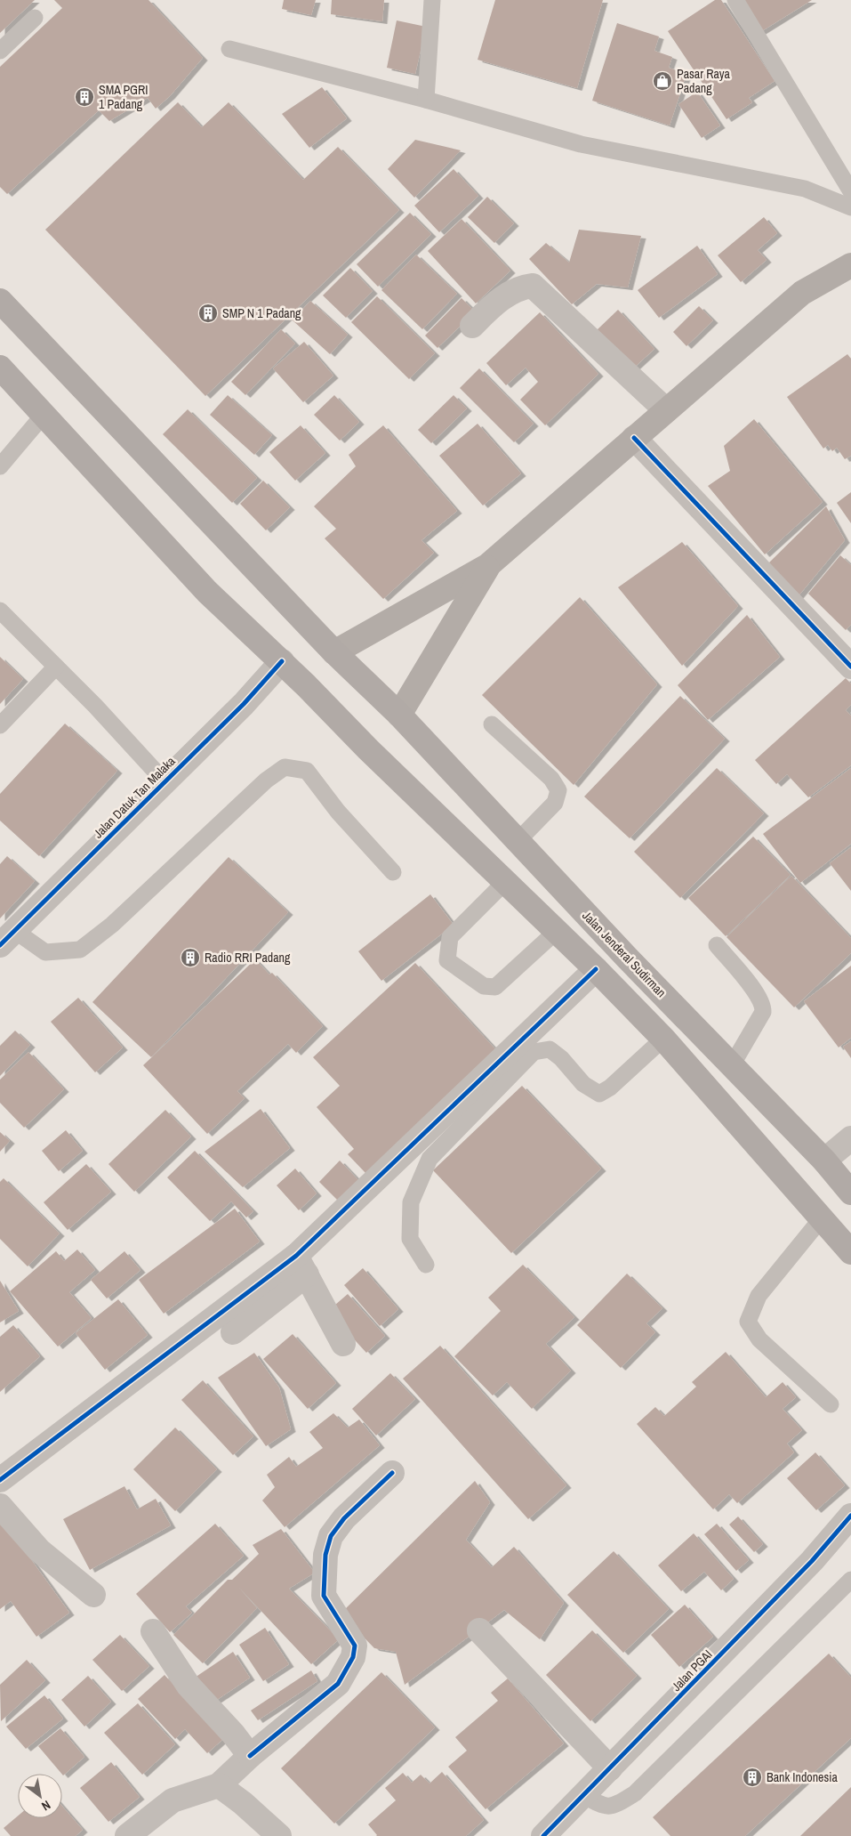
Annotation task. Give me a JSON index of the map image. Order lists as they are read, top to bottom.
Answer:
{
  "streets": {
    "main road": ["Jalan Jenderal Sudirman"],
    "street": ["Jalan Datuk Tan Malaka", "Jalan PGAI"]
  },
  "places": {
    "shop": ["Pasar Raya Padang"],
    "building": [
      "SMA PGRI 1 Padang",
      "SMP N 1 Padang",
      "Radio RRI Padang",
      "Bank Indonesia"
    ]
  },
  "north": "bottom right"
}
